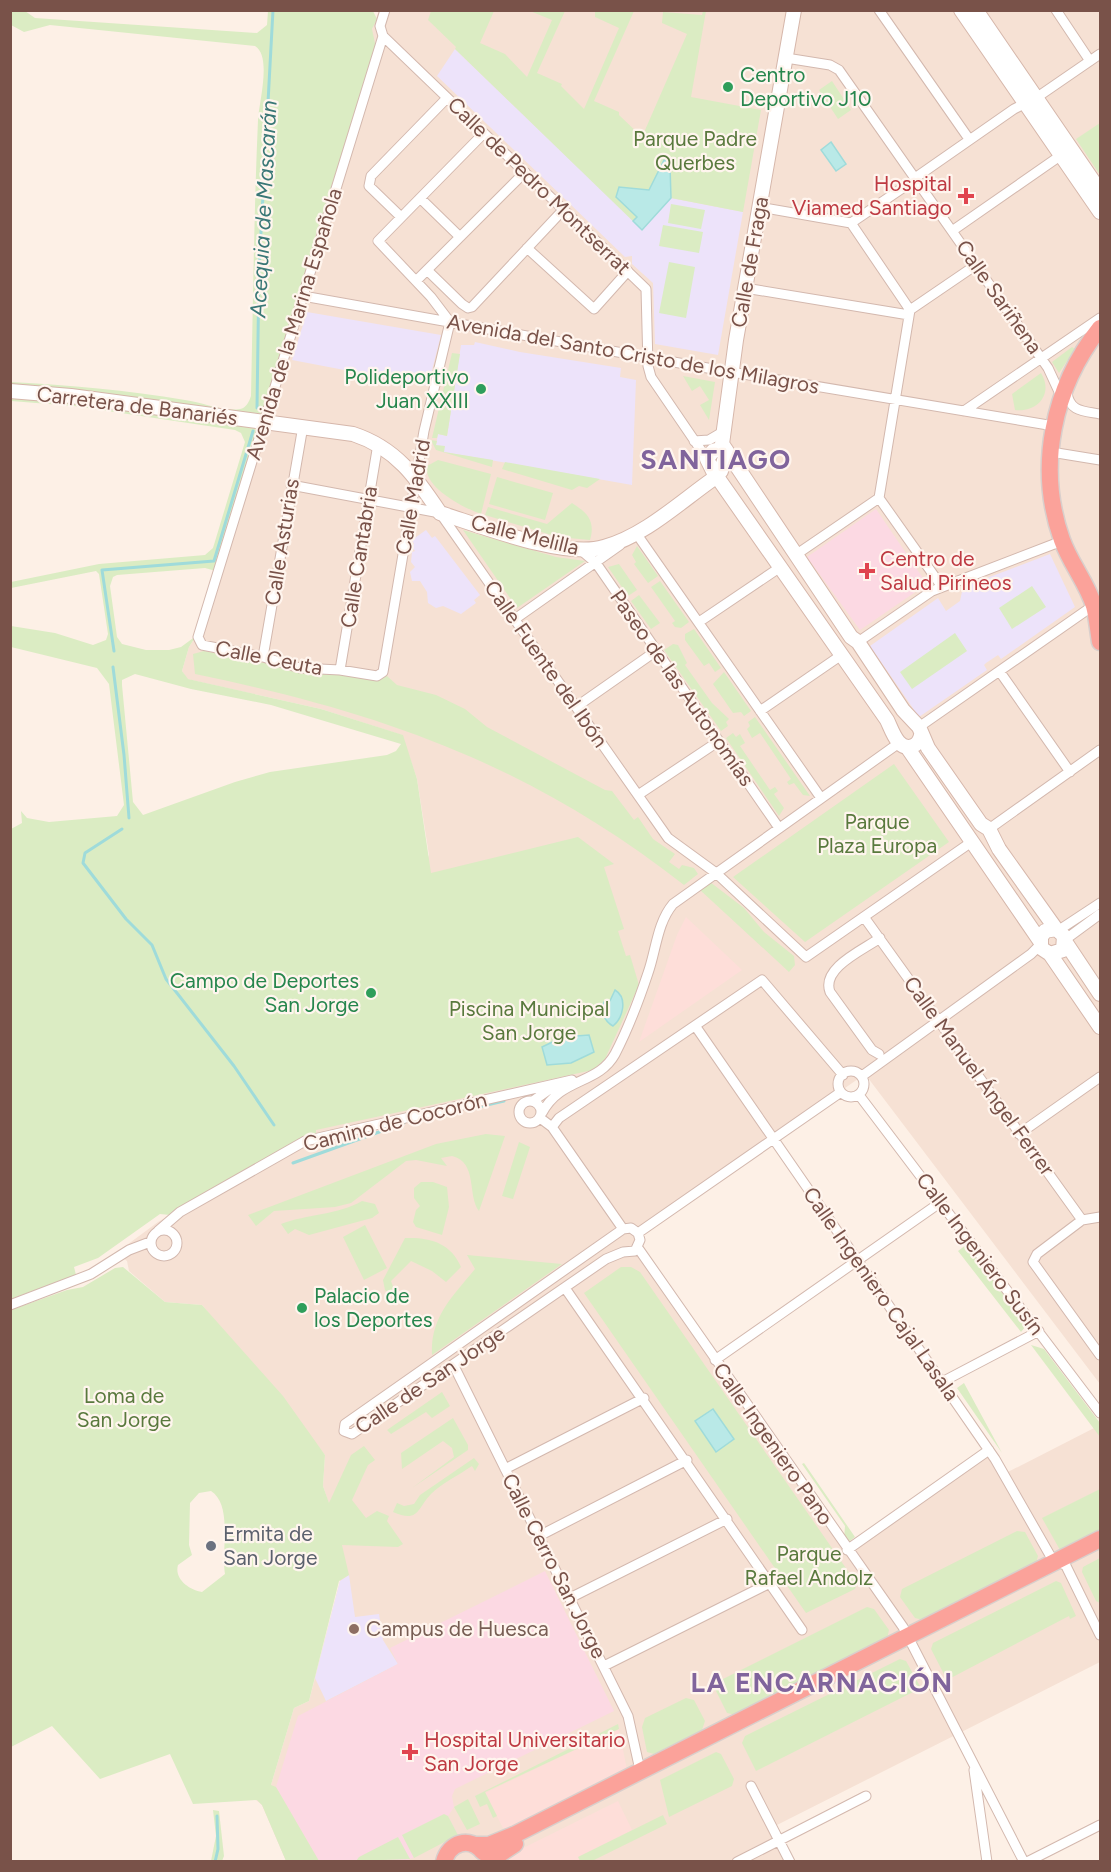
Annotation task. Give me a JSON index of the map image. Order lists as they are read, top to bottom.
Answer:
{
  "streets": {
    "main road": [
      "Calle de Fraga",
      "Carretera de Banariés",
      "Calle Melilla",
      "Calle Fuente del Ibón"
    ],
    "street": [
      "Calle de Pedro Montserrat",
      "Calle Sariñena",
      "Avenida de la Marina Española",
      "Avenida del Santo Cristo de los Milagros",
      "Calle Madrid",
      "Calle Asturias",
      "Calle Cantabria",
      "Calle Ceuta",
      "Paseo de las Autonomías",
      "Calle Manuel Ángel Ferrer",
      "Camino de Cocorón",
      "Calle Ingeniero Susín",
      "Calle Ingeniero Cajal Lasala",
      "Calle de San Jorge",
      "Calle Ingeniero Pano",
      "Calle Cerro San Jorge"
    ]
  },
  "crossings": [
    ["Calle de Pedro Montserrat", "Avenida de la Marina Española"],
    ["Calle de Pedro Montserrat", "Avenida del Santo Cristo de los Milagros"],
    ["Calle de Fraga", "Calle Sariñena"],
    ["Calle de Fraga", "Avenida del Santo Cristo de los Milagros"],
    ["Avenida de la Marina Española", "Avenida del Santo Cristo de los Milagros"],
    ["Avenida de la Marina Española", "Carretera de Banariés"],
    ["Avenida de la Marina Española", "Calle Ceuta"],
    ["Avenida de la Marina Española", "Calle Fuente del Ibón"],
    ["Avenida del Santo Cristo de los Milagros", "Calle Madrid"],
    ["Carretera de Banariés", "Calle Fuente del Ibón"],
    ["Calle Madrid", "Calle Melilla"],
    ["Calle Madrid", "Calle Ceuta"],
    ["Calle Madrid", "Calle Fuente del Ibón"],
    ["Calle Melilla", "Calle Asturias"],
    ["Calle Melilla", "Calle Cantabria"],
    ["Calle Melilla", "Calle Fuente del Ibón"],
    ["Calle Melilla", "Paseo de las Autonomías"],
    ["Calle Asturias", "Calle Ceuta"],
    ["Calle Asturias", "Calle Fuente del Ibón"],
    ["Calle Cantabria", "Calle Ceuta"],
    ["Calle Cantabria", "Calle Fuente del Ibón"],
    ["Calle Fuente del Ibón", "Calle Manuel Ángel Ferrer"],
    ["Calle de San Jorge", "Calle Ingeniero Pano"],
    ["Calle de San Jorge", "Calle Cerro San Jorge"]
  ],
  "districts": ["SANTIAGO", "LA ENCARNACIÓN"],
  "water": ["Acequia de Mascarán"],
  "parks": [
    "Parque Padre Querbes",
    "Parque Plaza Europa",
    "Piscina Municipal San Jorge",
    "Loma de San Jorge",
    "Parque Rafael Andolz"
  ],
  "places": {
    "other": [
      "Centro Deportivo J10",
      "Polideportivo Juan XXIII",
      "Campo de Deportes San Jorge",
      "Palacio de los Deportes",
      "Ermita de San Jorge",
      "Campus de Huesca"
    ],
    "health": ["Hospital Viamed Santiago", "Centro de Salud Pirineos", "Hospital Universitario San Jorge"]
  }
}
